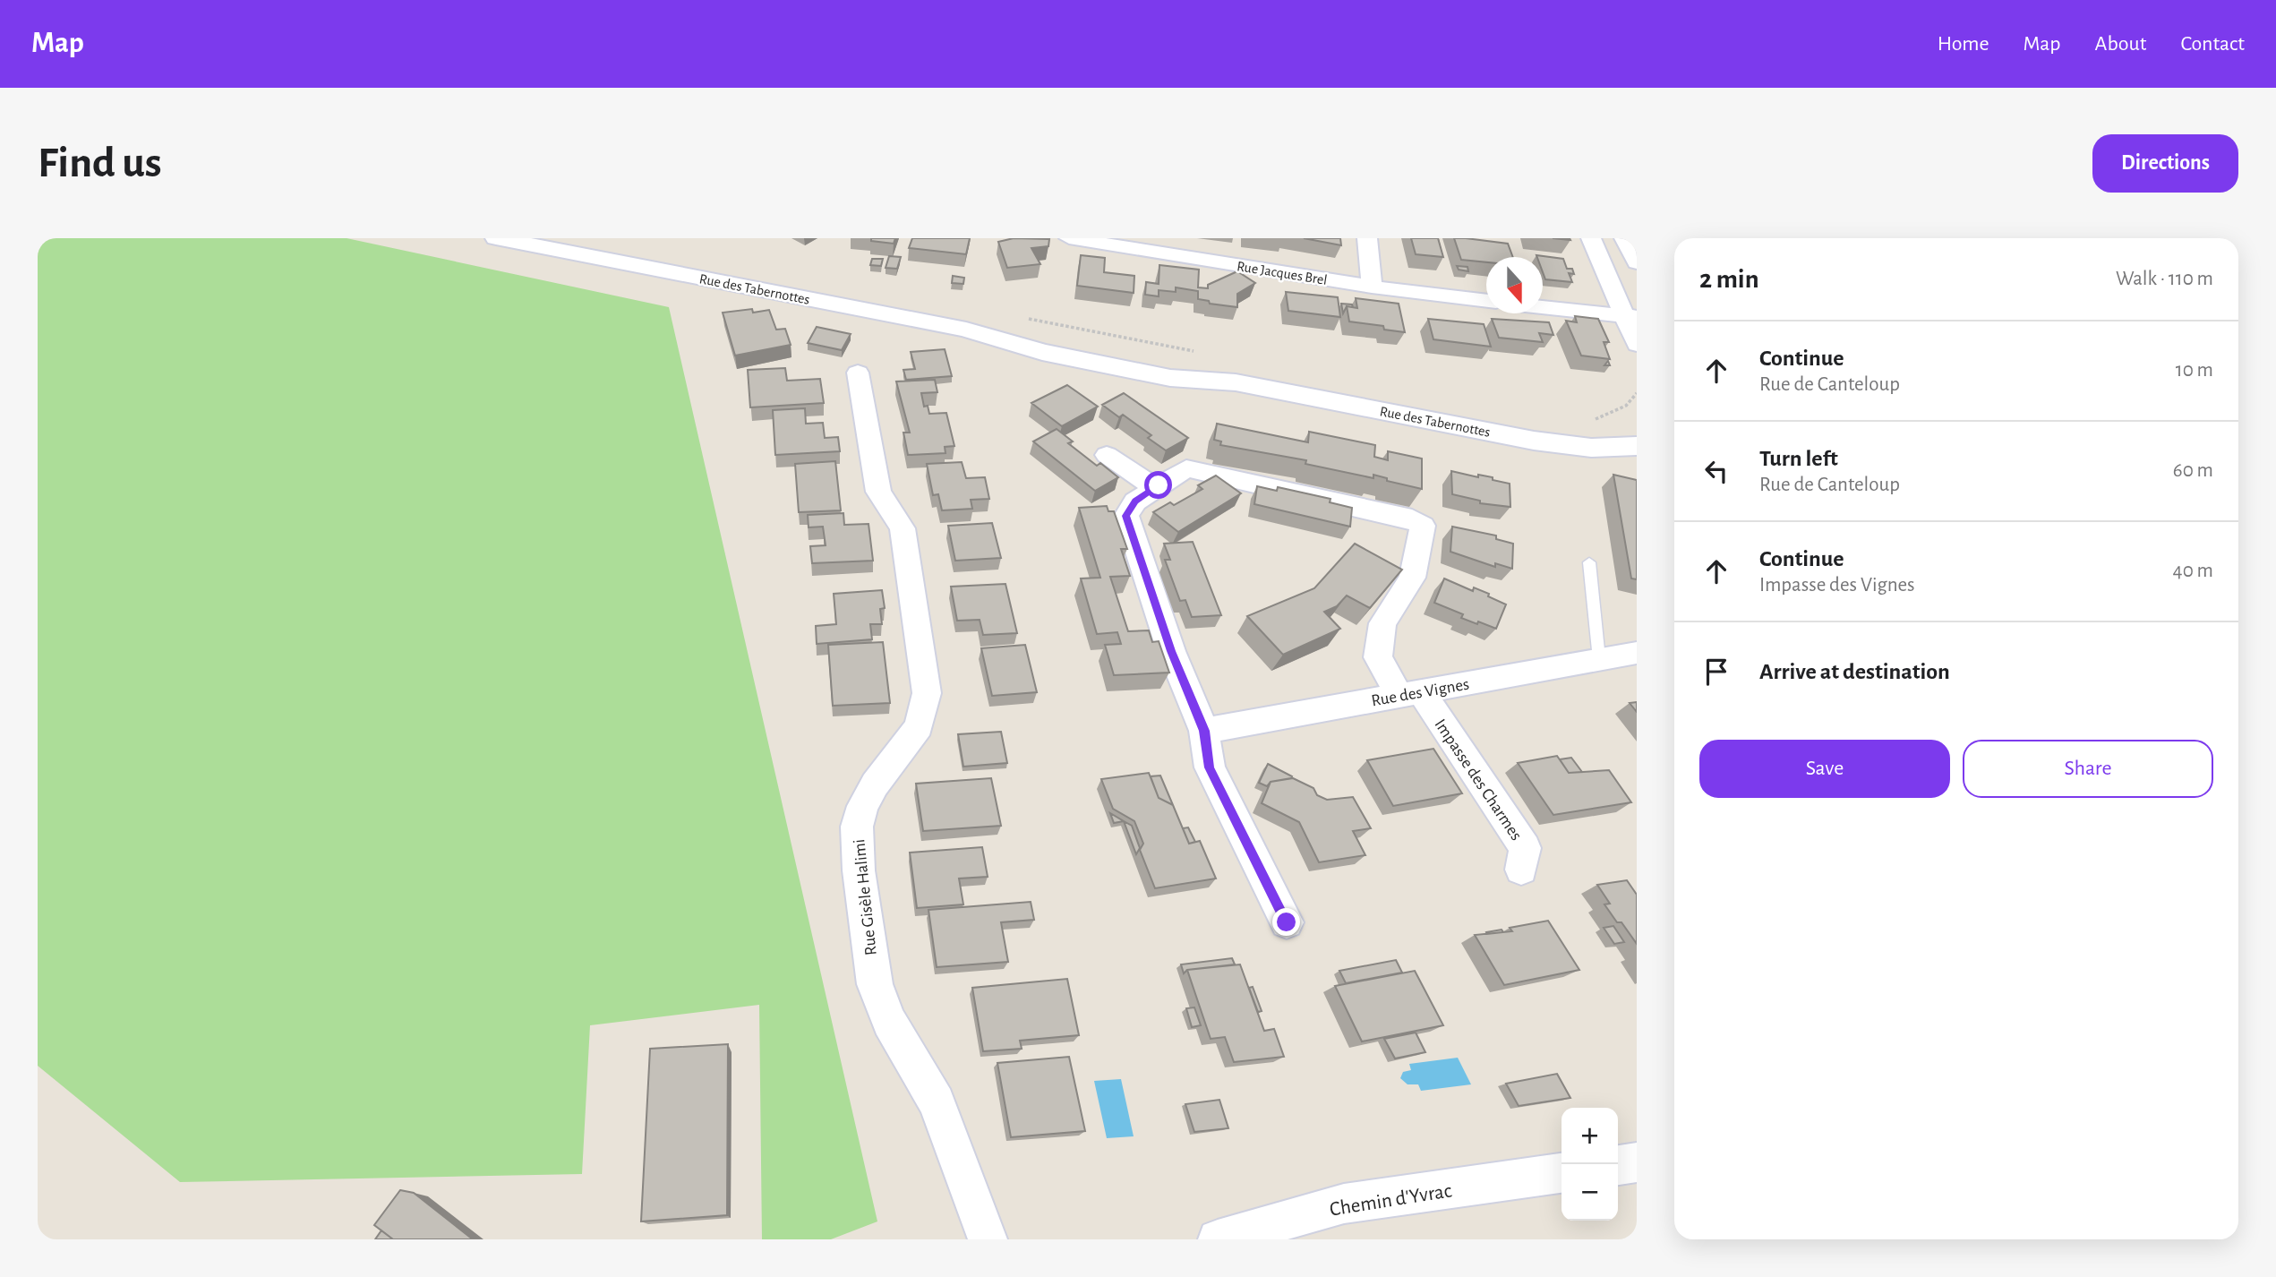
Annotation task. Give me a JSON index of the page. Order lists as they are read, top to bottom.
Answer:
{
  "streets": {
    "street": [
      "Rue Jacques Brel",
      "Rue des Tabernottes",
      "Rue des Vignes",
      "Impasse des Charmes",
      "Rue Gisèle Halimi",
      "Chemin d'Yvrac"
    ]
  },
  "crossings": [
    ["Rue des Vignes", "Impasse des Charmes"]
  ],
  "north": "bottom",
  "page": {
    "header": "Map",
    "nav": [
      "Home",
      "Map",
      "About",
      "Contact"
    ],
    "buttons": [
      "Directions",
      ["Save", "Share"]
    ],
    "title": "Find us",
    "heading": ["2 min", "Walk · 110 m"],
    "list": [
      ["Continue", "Rue de Canteloup", "10 m"],
      ["Turn left", "Rue de Canteloup", "60 m"],
      ["Continue", "Impasse des Vignes", "40 m"],
      "Arrive at destination"
    ],
    "map_buttons": ["+", "−"]
  }
}
